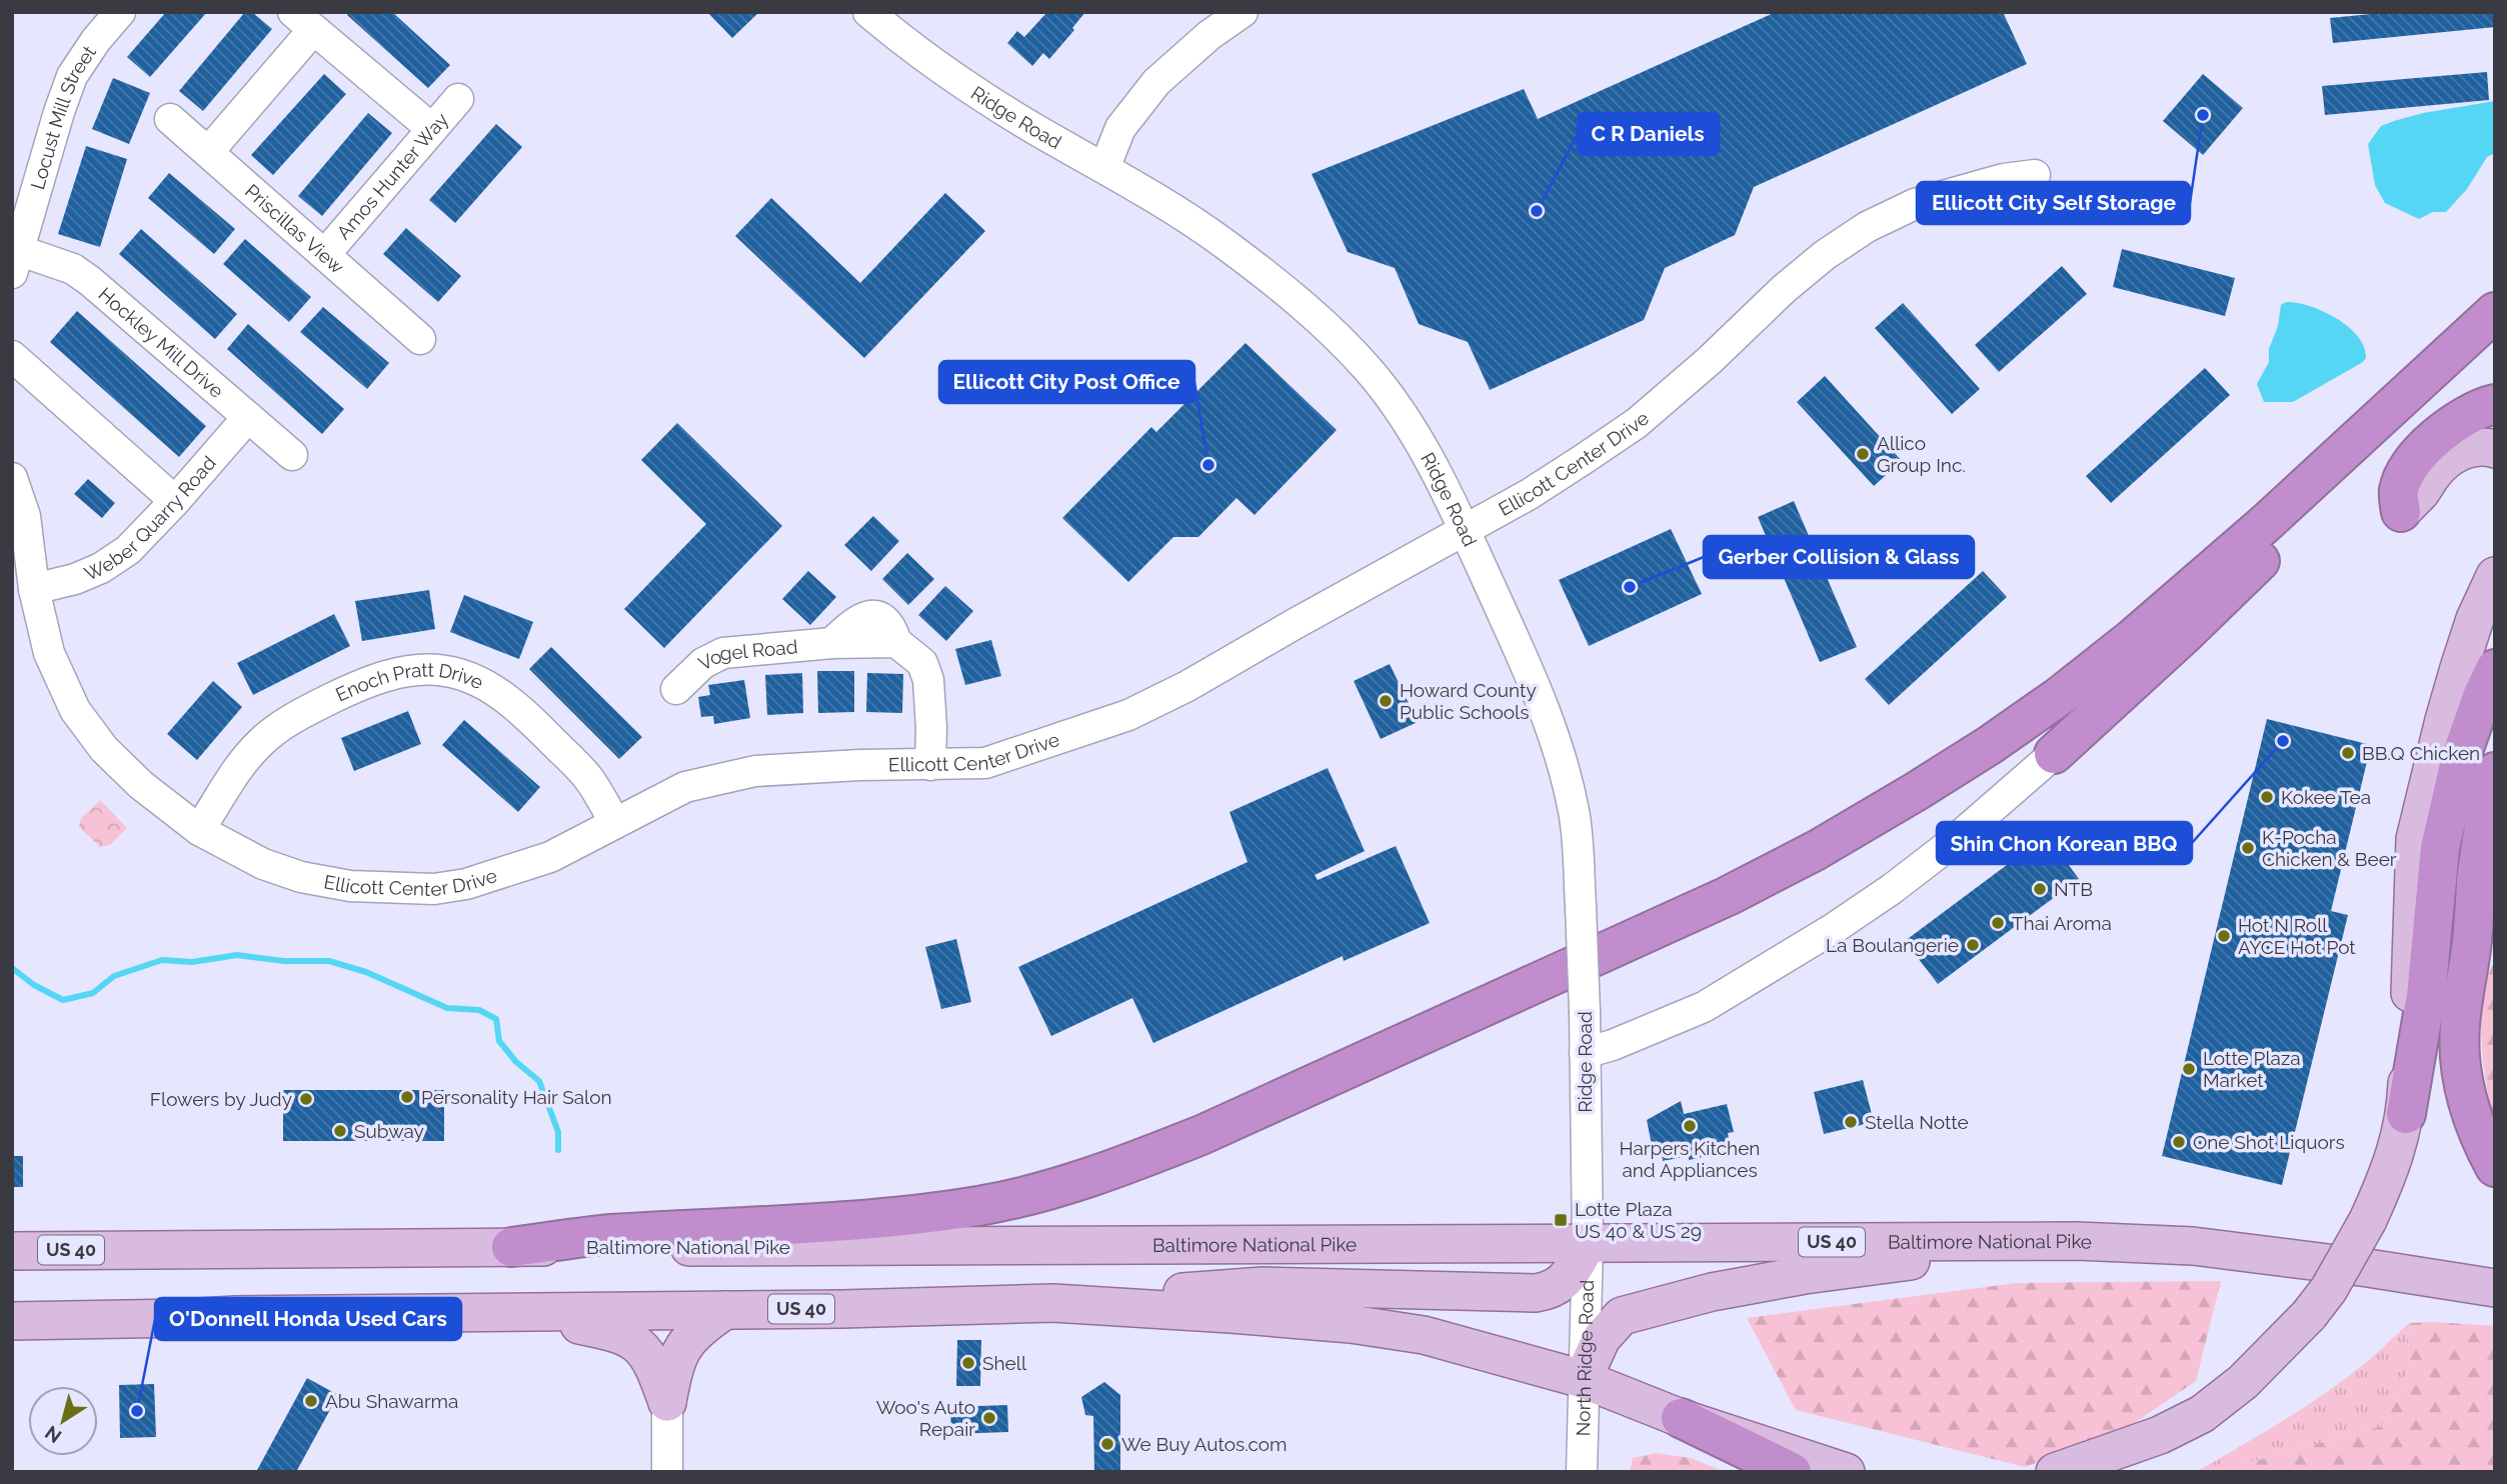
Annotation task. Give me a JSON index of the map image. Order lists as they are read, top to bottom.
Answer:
{
  "streets": {
    "main road": ["US 40", "Baltimore National Pike"],
    "street": [
      "Ridge Road",
      "Locust Mill Street",
      "Amos Hunter Way",
      "Priscillas View",
      "Hockley Mill Drive",
      "Ellicott Center Drive",
      "Weber Quarry Road",
      "Vogel Road",
      "Enoch Pratt Drive",
      "North Ridge Road"
    ]
  },
  "crossings": [
    ["Ridge Road", "Ellicott Center Drive"],
    ["Ridge Road", "Baltimore National Pike"],
    ["Ridge Road", "North Ridge Road"],
    ["Locust Mill Street", "Hockley Mill Drive"],
    ["Amos Hunter Way", "Priscillas View"],
    ["Hockley Mill Drive", "Weber Quarry Road"],
    ["Ellicott Center Drive", "Weber Quarry Road"],
    ["Ellicott Center Drive", "Vogel Road"],
    ["Ellicott Center Drive", "Enoch Pratt Drive"],
    ["US 40", "North Ridge Road"],
    ["Baltimore National Pike", "North Ridge Road"]
  ],
  "places": {
    "other": [
      "Ellicott City Self Storage",
      "C R Daniels",
      "Allico Group Inc.",
      "Ellicott City Post Office",
      "Gerber Collision & Glass",
      "Howard County Public Schools",
      "Shin Chon Korean BBQ",
      "BB.Q Chicken",
      "Kokee Tea",
      "K-Pocha Chicken & Beer",
      "NTB",
      "Thai Aroma",
      "Hot N Roll AYCE Hot Pot",
      "La Boulangerie",
      "Lotte Plaza Market",
      "Personality Hair Salon",
      "Flowers by Judy",
      "Stella Notte",
      "Harpers Kitchen and Appliances",
      "Subway",
      "One Shot Liquors",
      "Shell",
      "Abu Shawarma",
      "O'Donnell Honda Used Cars",
      "Woo's Auto Repair",
      "We Buy Autos.com"
    ],
    "transit": ["Lotte Plaza US 40 & US 29"]
  },
  "north": "bottom left"
}
